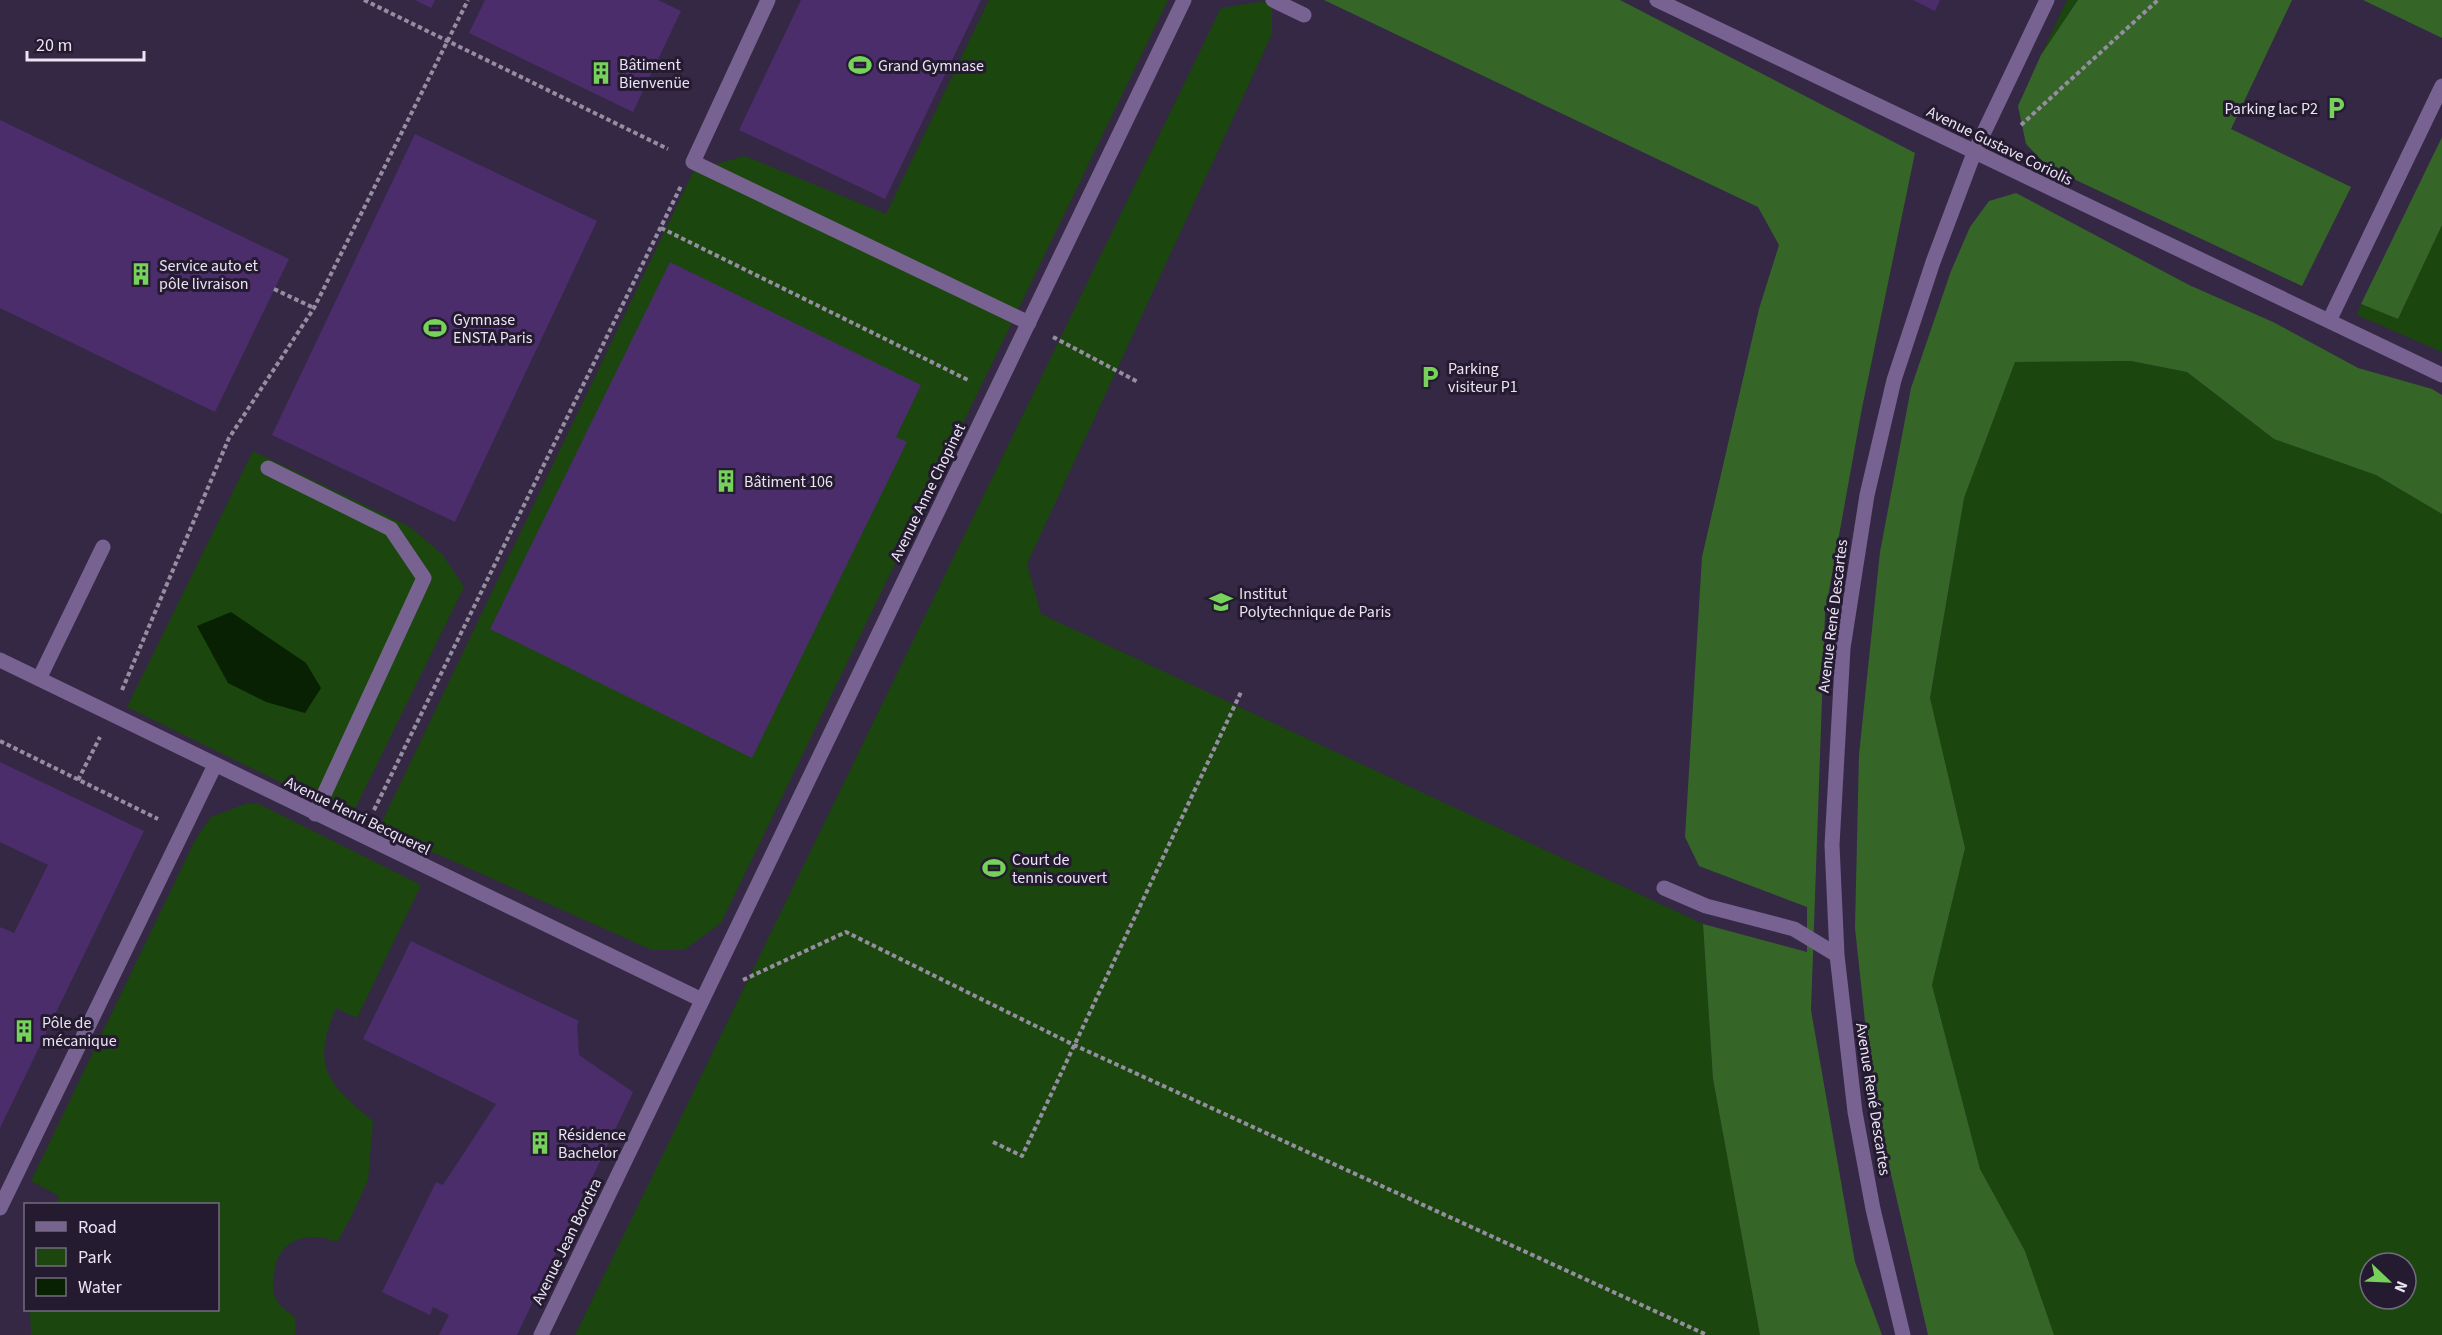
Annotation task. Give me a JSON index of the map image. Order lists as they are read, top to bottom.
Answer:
{
  "streets": {
    "street": [
      "Avenue Gustave Coriolis",
      "Avenue Anne Chopinet",
      "Avenue René Descartes",
      "Avenue Henri Becquerel",
      "Avenue Jean Borotra"
    ]
  },
  "crossings": [
    ["Avenue Gustave Coriolis", "Avenue René Descartes"],
    ["Avenue Anne Chopinet", "Avenue Henri Becquerel"],
    ["Avenue Anne Chopinet", "Avenue Jean Borotra"],
    ["Avenue Henri Becquerel", "Avenue Jean Borotra"]
  ],
  "places": {
    "sports": ["Grand Gymnase", "Gymnase ENSTA Paris", "Court de tennis couvert"],
    "building": [
      "Bâtiment Bienvenüe",
      "Service auto et pôle livraison",
      "Bâtiment 106",
      "Pôle de mécanique",
      "Résidence Bachelor"
    ],
    "parking": ["Parking lac P2", "Parking visiteur P1"],
    "school or university": ["Institut Polytechnique de Paris"]
  },
  "legend": ["Road", "Park", "Water"],
  "scale_bar": "20 m",
  "north": "bottom right"
}
